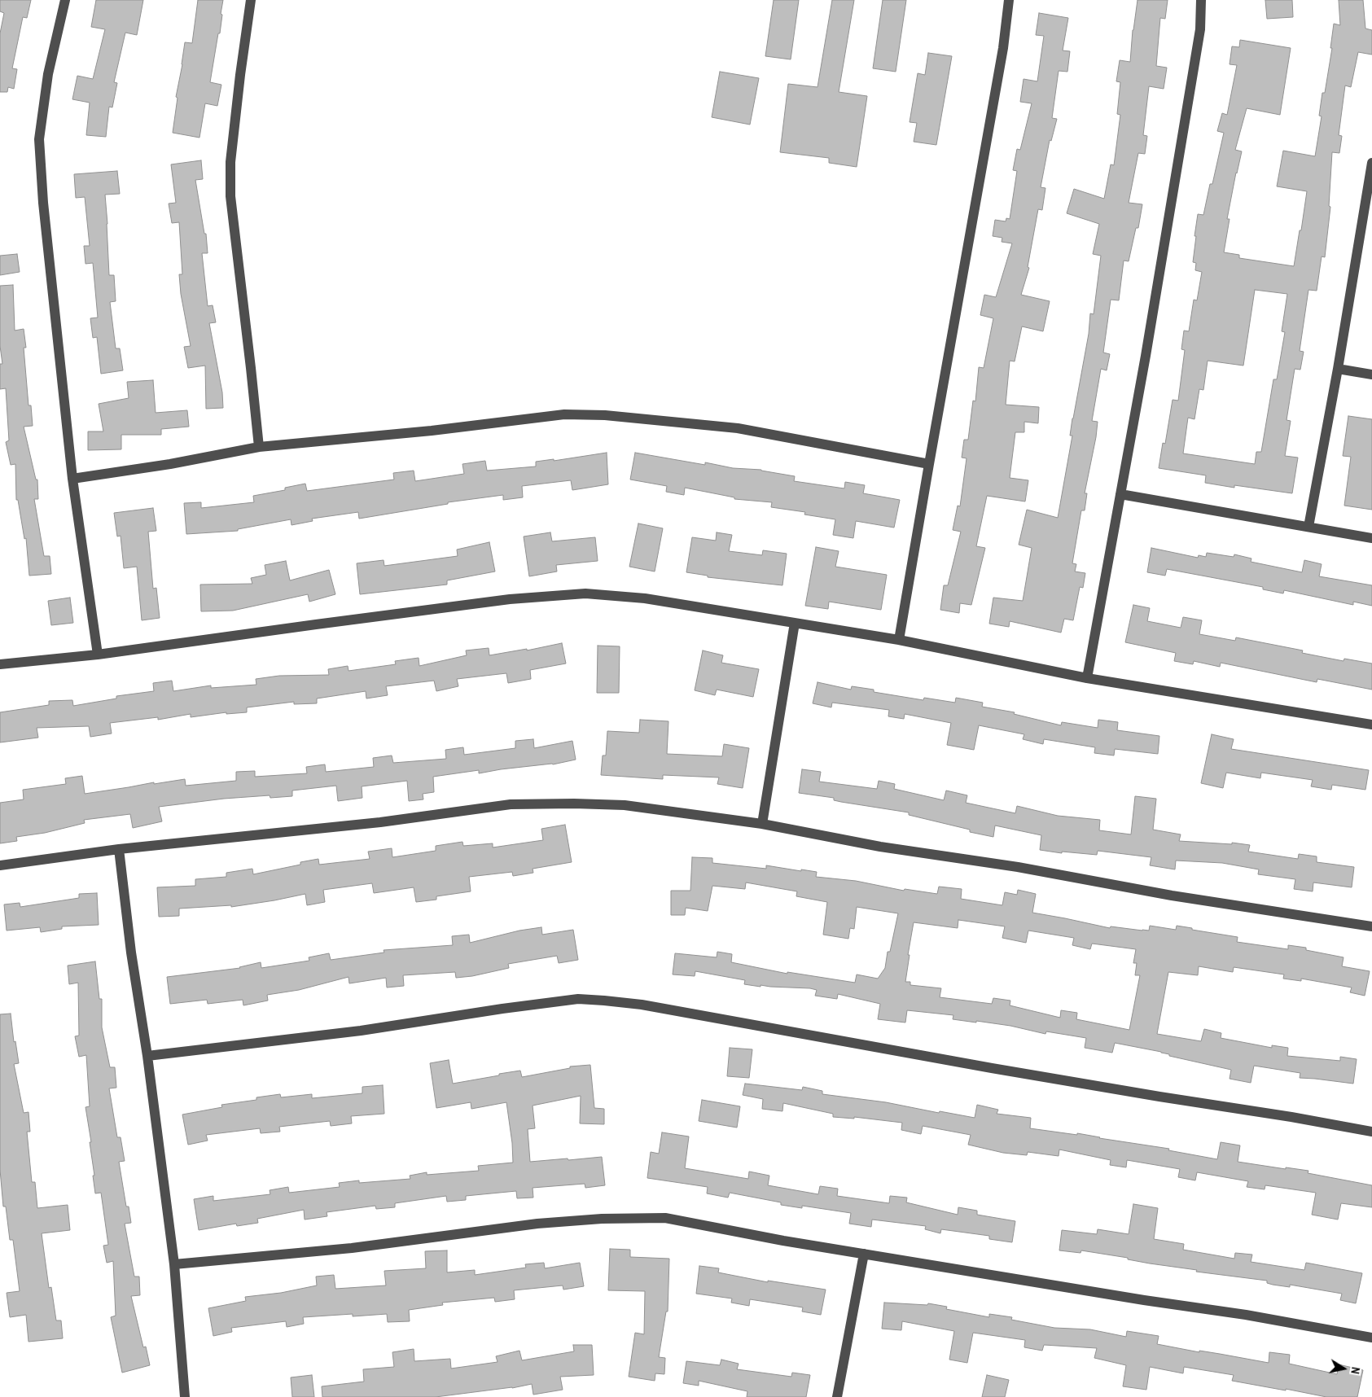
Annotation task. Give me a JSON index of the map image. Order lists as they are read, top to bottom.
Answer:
{
  "north": "right"
}
